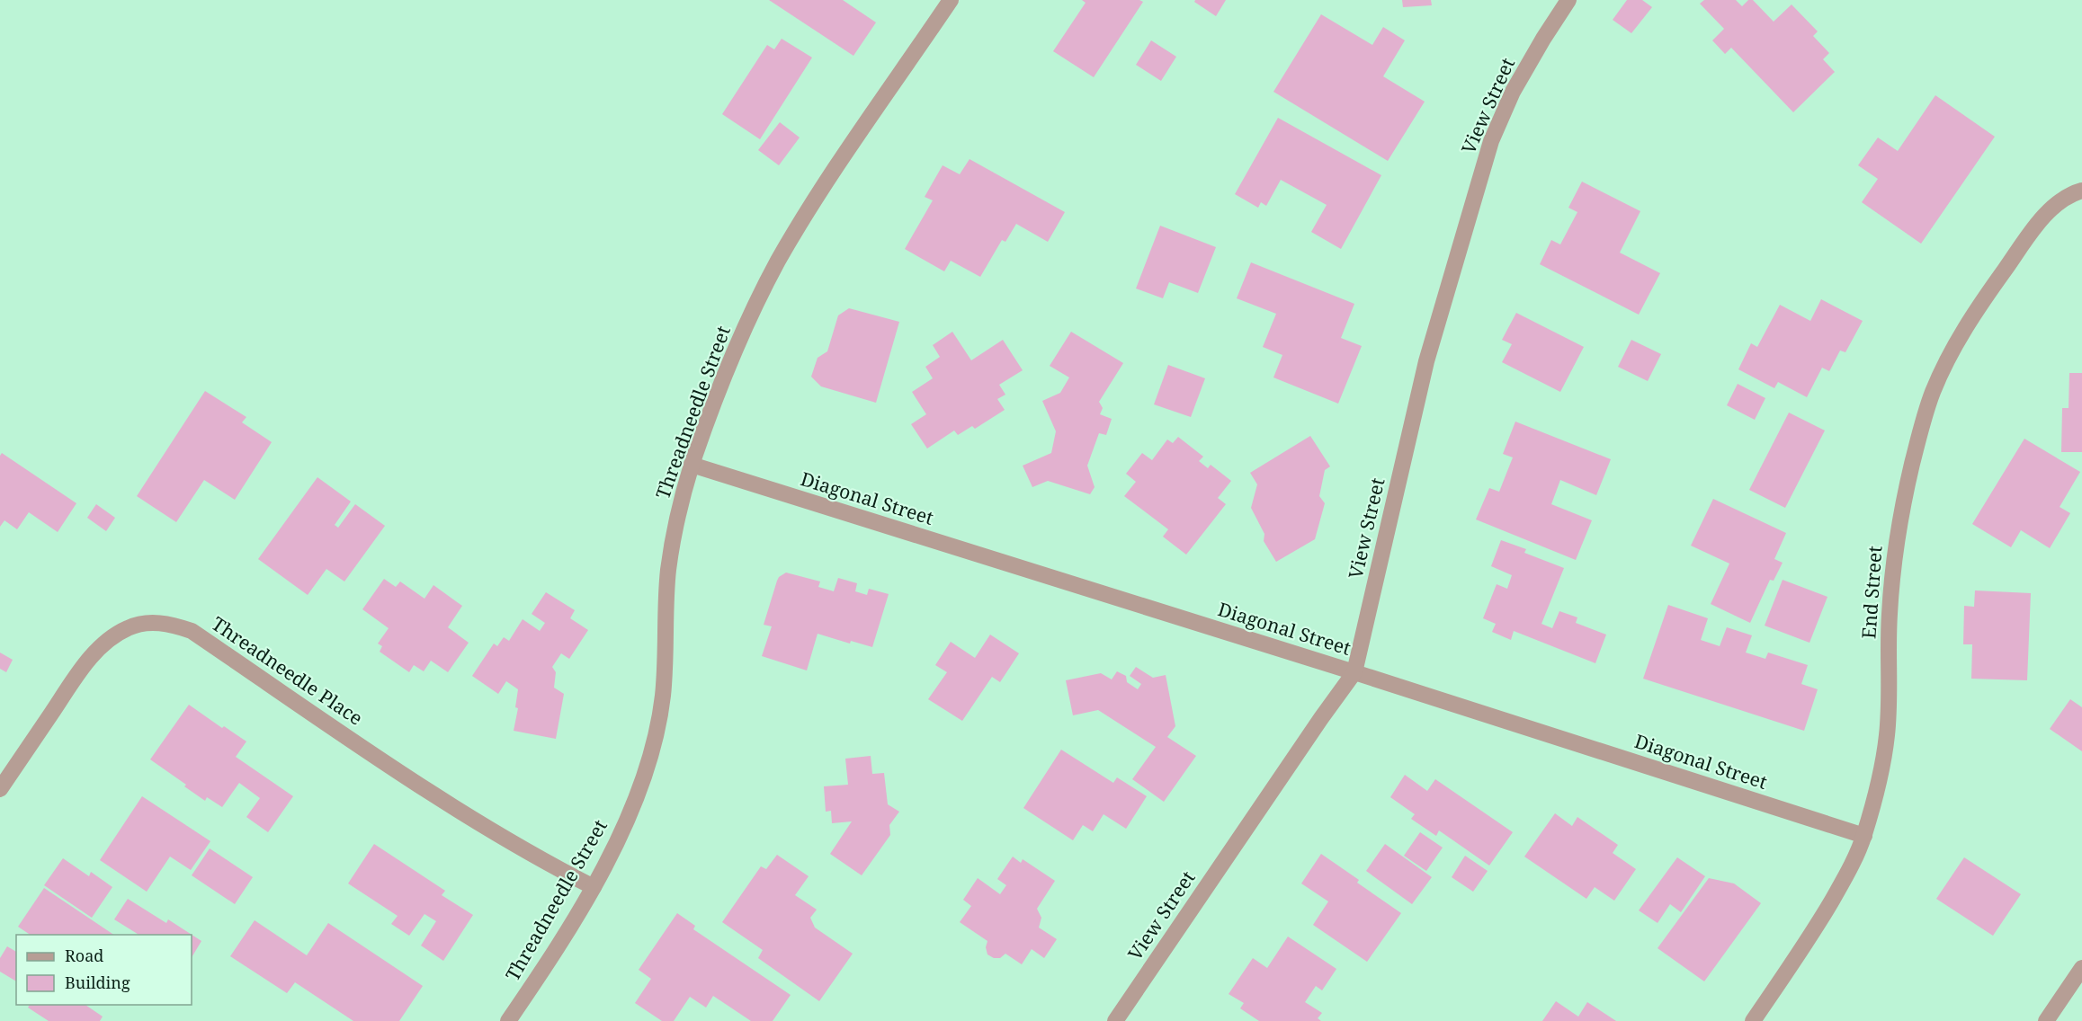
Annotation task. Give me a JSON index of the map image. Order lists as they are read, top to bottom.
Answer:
{
  "streets": {
    "street": [
      "View Street",
      "Threadneedle Street",
      "Diagonal Street",
      "End Street",
      "Threadneedle Place"
    ]
  },
  "crossings": [
    ["View Street", "Diagonal Street"],
    ["Threadneedle Street", "Diagonal Street"],
    ["Threadneedle Street", "Threadneedle Place"],
    ["Diagonal Street", "End Street"]
  ],
  "legend": ["Road", "Building"]
}
